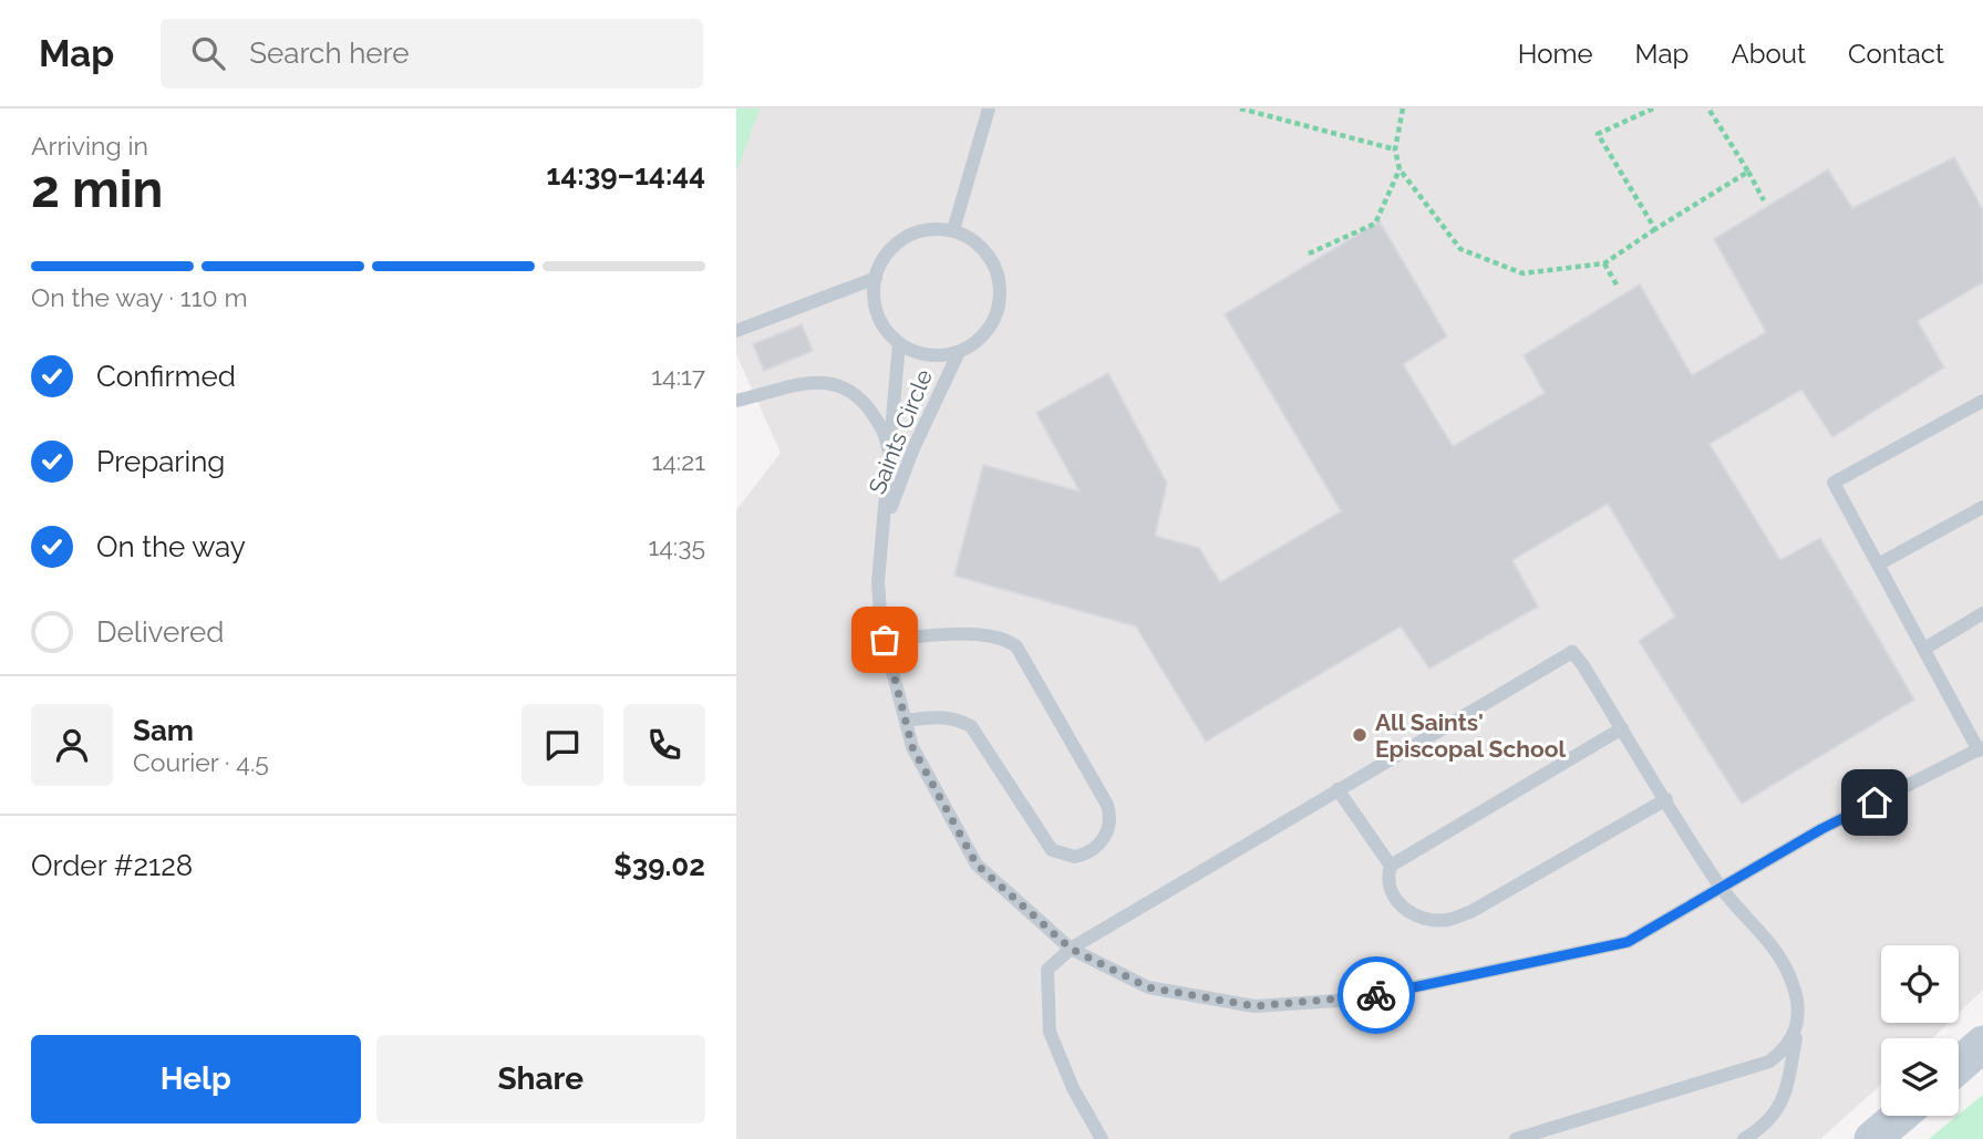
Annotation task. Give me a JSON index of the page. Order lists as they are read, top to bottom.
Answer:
{
  "streets": {
    "lane": ["Saints Circle"]
  },
  "places": ["All Saints' Episcopal School"],
  "page": {
    "header": "Map",
    "search": "Search here",
    "nav": [
      "Home",
      "Map",
      "About",
      "Contact"
    ],
    "heading": ["2 min", "Arriving in", "14:39–14:44"],
    "panel": [
      "Sam",
      "Courier · 4.5",
      "Order #2128",
      "$39.02"
    ],
    "bar": "On the way · 110 m",
    "list": [
      ["Confirmed", "14:17"],
      ["Preparing", "14:21"],
      ["On the way", "14:35"],
      "Delivered"
    ],
    "buttons": ["Help", "Share"]
  }
}
